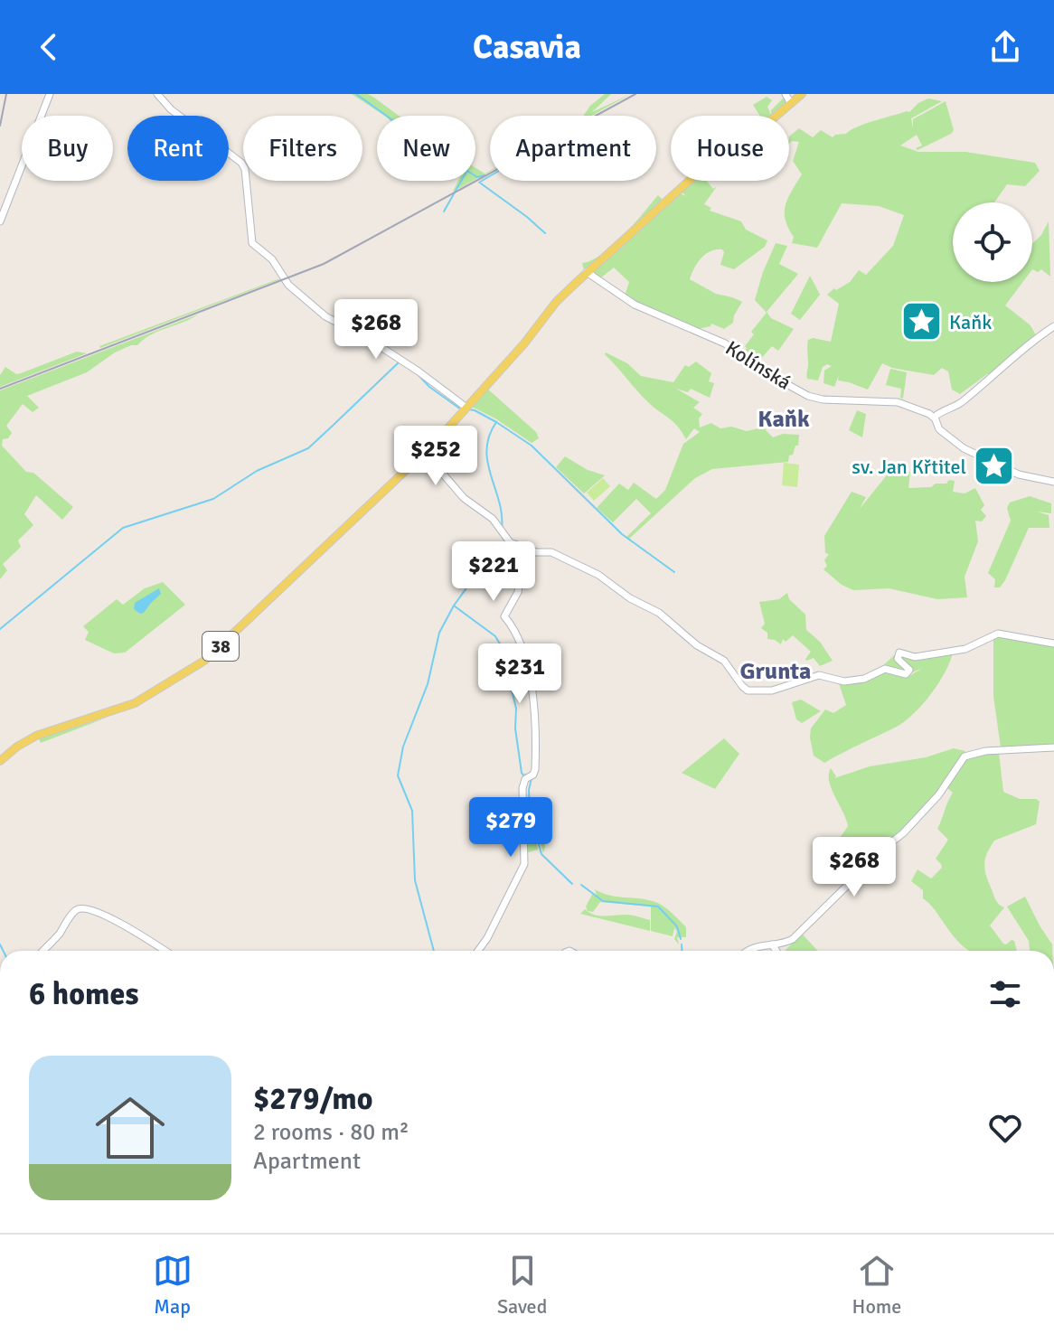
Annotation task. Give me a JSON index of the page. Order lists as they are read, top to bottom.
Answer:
{
  "streets": {
    "main road": ["38"],
    "street": ["Kolínská"]
  },
  "crossings": [
    ["Kolínská", "38"]
  ],
  "districts": ["Kaňk", "Grunta"],
  "places": {
    "place": ["Kaňk", "sv. Jan Křtitel"]
  },
  "page": {
    "header": "Casavia",
    "chip": [
      "Buy",
      "Rent",
      "Filters",
      "New",
      "Apartment",
      "House"
    ],
    "price": [
      "$268",
      "$252",
      "$221",
      "$231",
      "$279",
      "$268"
    ],
    "heading": "6 homes",
    "list": [
      {
        "name": "$279/mo",
        "note": "2 rooms · 80 m² · Apartment"
      }
    ],
    "tabs": ["Map", "Saved", "Home"]
  }
}
